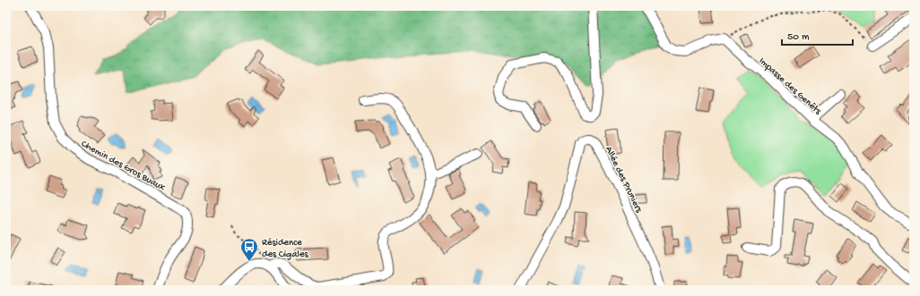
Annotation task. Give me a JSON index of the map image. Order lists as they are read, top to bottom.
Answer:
{
  "streets": {
    "street": ["Impasse des Genêts", "Chemin des Gros Buaux", "Allée des Pruniers"]
  },
  "places": {
    "bus stop": ["Résidence des Cigales"]
  },
  "scale_bar": "50 m"
}
